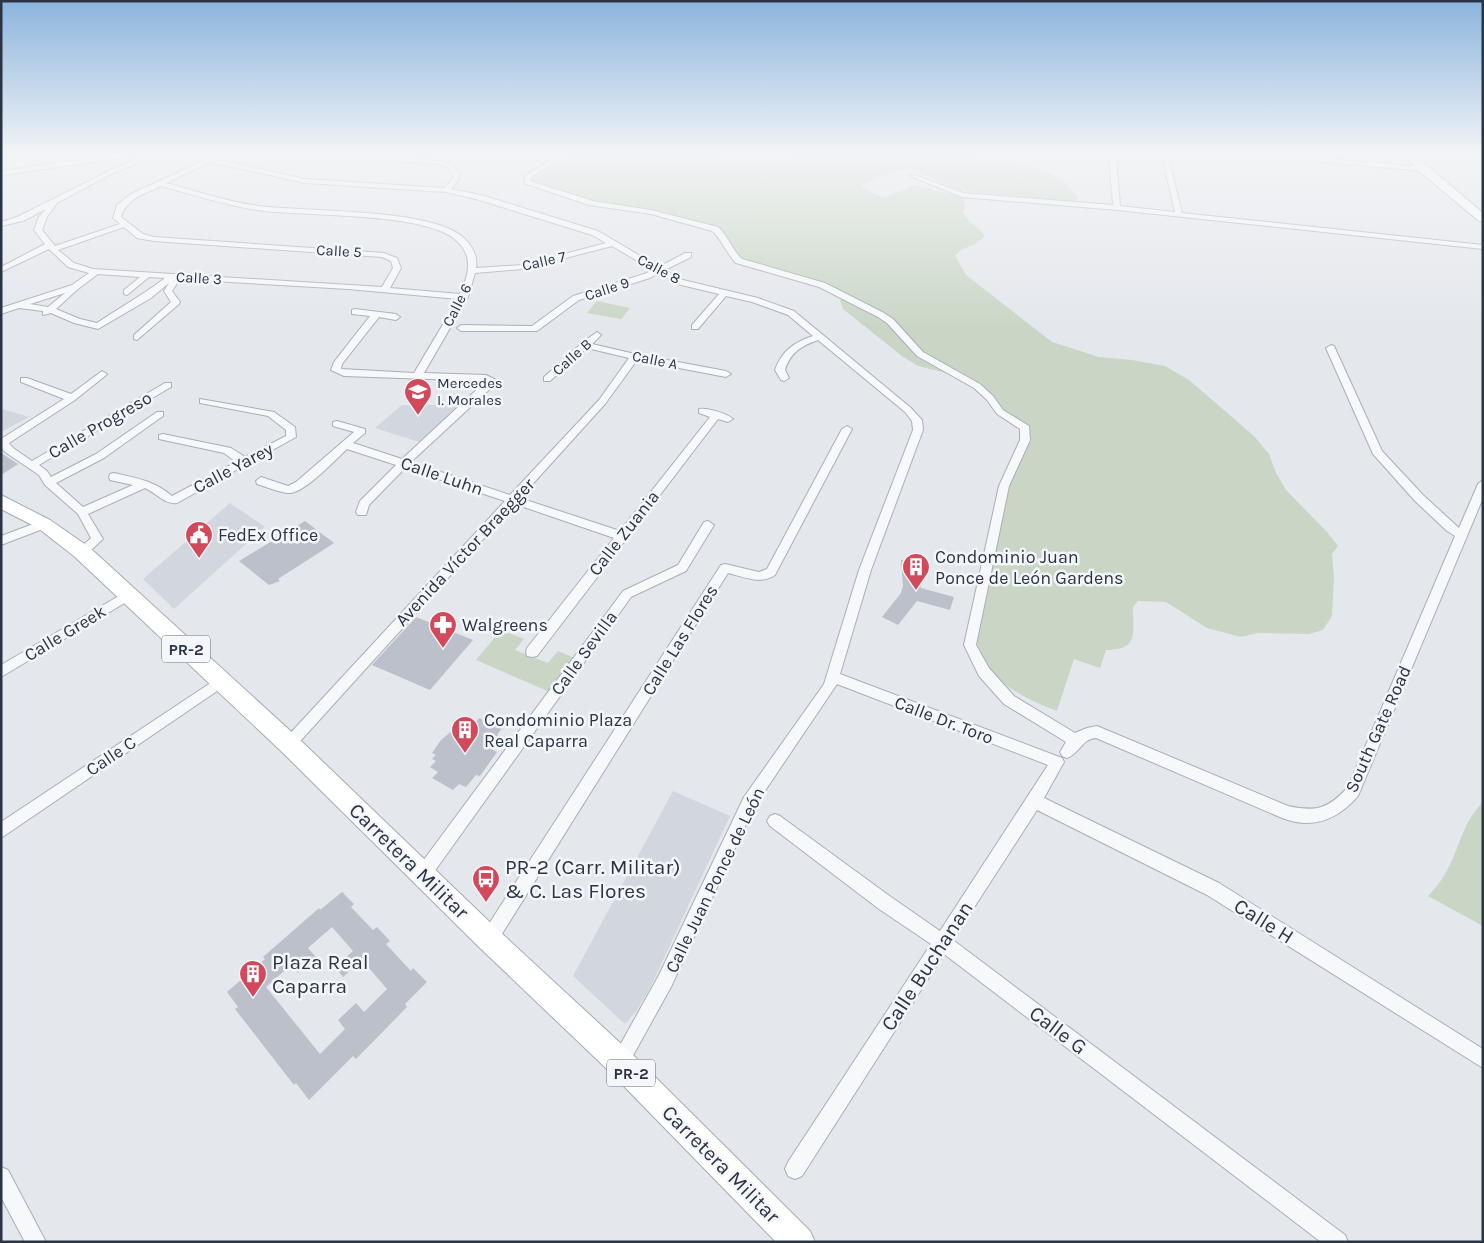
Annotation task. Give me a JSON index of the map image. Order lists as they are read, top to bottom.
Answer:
{
  "streets": {
    "main road": ["PR-2", "Carretera Militar"],
    "street": [
      "Calle 5",
      "Calle 7",
      "Calle 8",
      "Calle 3",
      "Calle 9",
      "Calle 6",
      "Calle B",
      "Calle A",
      "Calle Progreso",
      "Calle Yarey",
      "Calle Luhn",
      "Calle Zuania",
      "Avenida Víctor Braegger",
      "Calle Greek",
      "Calle Las Flores",
      "Calle Sevilla",
      "Calle Dr. Toro",
      "South Gate Road",
      "Calle C",
      "Calle Juan Ponce de León",
      "Calle H",
      "Calle Buchanan",
      "Calle G"
    ]
  },
  "crossings": [
    ["Calle 5", "Calle 3"],
    ["Calle 7", "Calle 8"],
    ["Calle 7", "Calle 6"],
    ["Calle 8", "Calle 9"],
    ["Calle 8", "Calle Juan Ponce de León"],
    ["Calle 3", "Calle 6"],
    ["Calle B", "Calle A"],
    ["Calle A", "Avenida Víctor Braegger"],
    ["Calle Luhn", "Calle Zuania"],
    ["Calle Luhn", "Avenida Víctor Braegger"],
    ["Avenida Víctor Braegger", "Carretera Militar"],
    ["Calle Greek", "Carretera Militar"],
    ["Calle Las Flores", "Carretera Militar"],
    ["Calle Sevilla", "Carretera Militar"],
    ["Calle Dr. Toro", "South Gate Road"],
    ["Calle Dr. Toro", "Calle Juan Ponce de León"],
    ["Calle Dr. Toro", "Calle Buchanan"],
    ["South Gate Road", "Calle Buchanan"],
    ["Calle C", "Carretera Militar"],
    ["Carretera Militar", "Calle Juan Ponce de León"],
    ["Calle H", "Calle Buchanan"],
    ["Calle Buchanan", "Calle G"]
  ],
  "places": {
    "school or university": ["Mercedes I. Morales"],
    "public building": ["FedEx Office"],
    "building": ["Condominio Juan Ponce de León Gardens", "Condominio Plaza Real Caparra", "Plaza Real Caparra"],
    "pharmacy": ["Walgreens"],
    "bus stop": ["PR-2 (Carr. Militar) & C. Las Flores"]
  }
}
